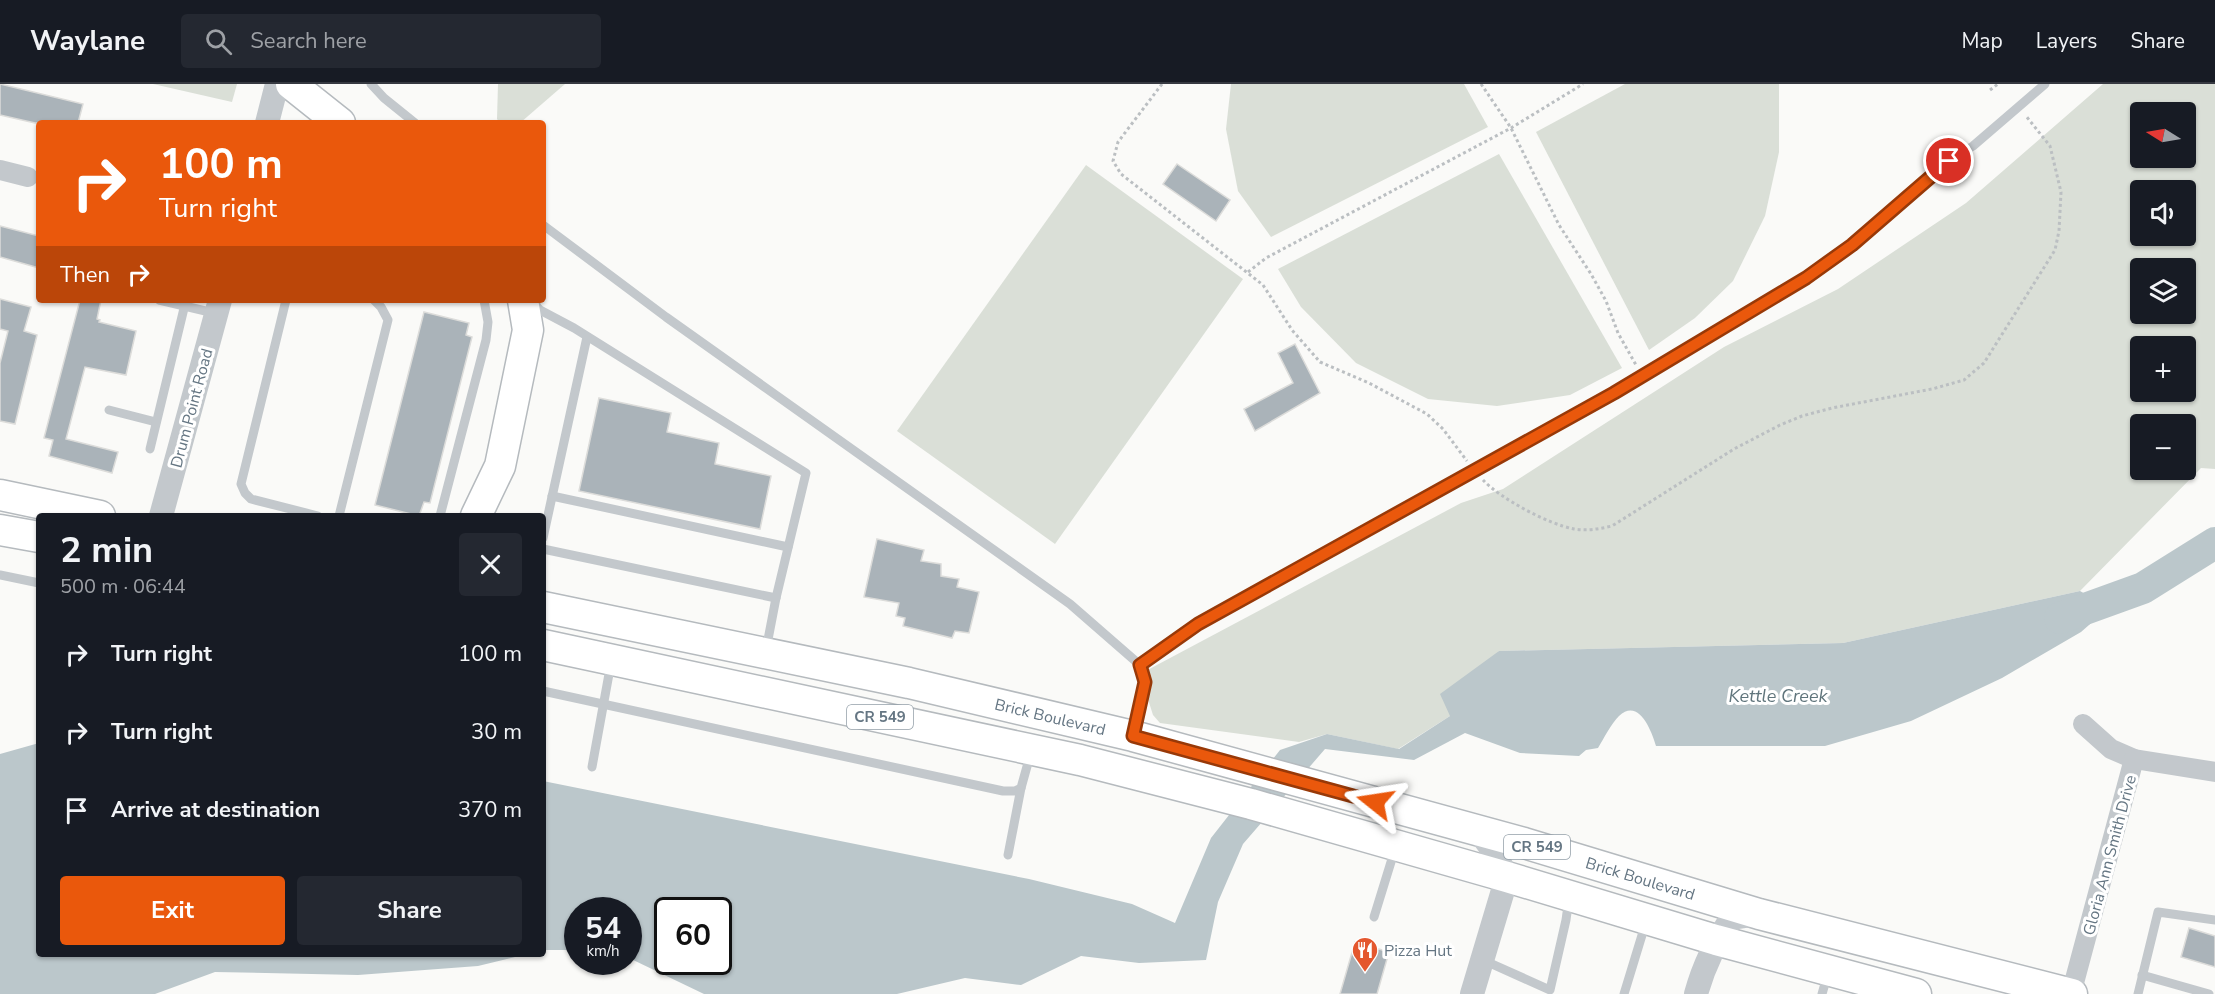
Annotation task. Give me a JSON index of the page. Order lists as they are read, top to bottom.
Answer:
{
  "streets": {
    "main road": ["Brick Boulevard", "CR 549"],
    "street": ["Drum Point Road", "Gloria Ann Smith Drive"]
  },
  "crossings": [
    ["Brick Boulevard", "Gloria Ann Smith Drive"]
  ],
  "water": ["Kettle Creek"],
  "places": {
    "restaurant": ["Pizza Hut"]
  },
  "north": "left",
  "page": {
    "header": "Waylane",
    "search": "Search here",
    "nav": ["Map", "Layers", "Share"],
    "map_buttons": ["+", "−"],
    "turn": ["100 m", "Turn right"],
    "then": "Then",
    "heading": ["2 min", "500 m · 06:44"],
    "list": [
      {
        "name": "Turn right",
        "value": "100 m"
      },
      {
        "name": "Turn right",
        "value": "30 m"
      },
      {
        "name": "Arrive at destination",
        "value": "370 m"
      }
    ],
    "buttons": ["Exit", "Share"],
    "speed": "54 km/h",
    "limit": "60"
  }
}
